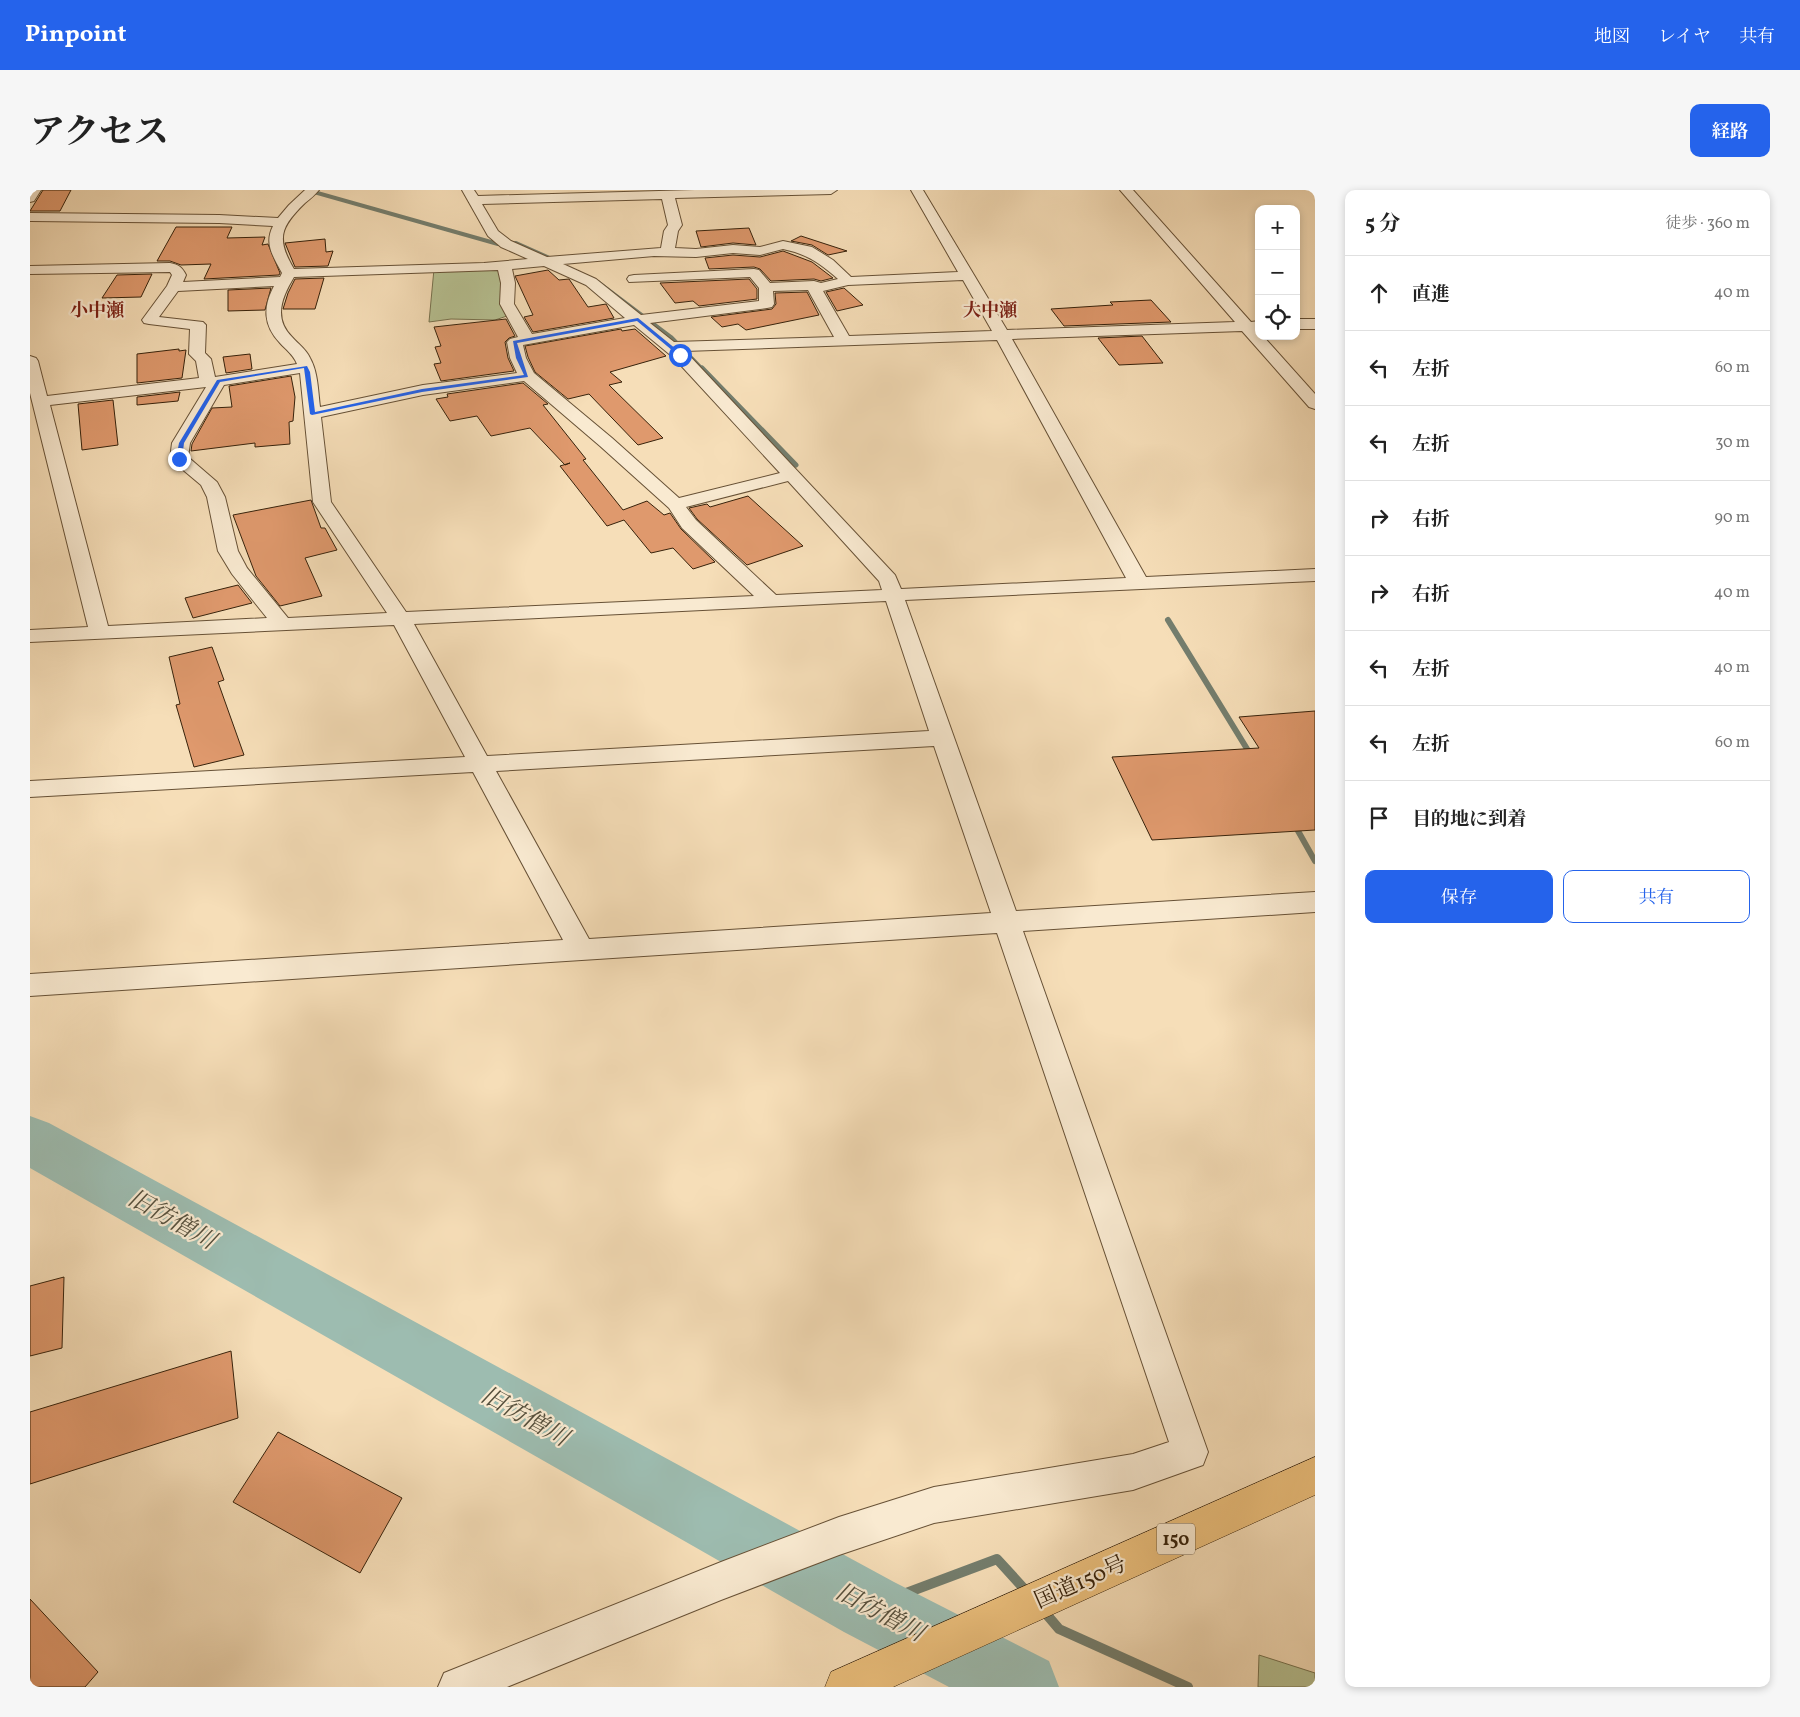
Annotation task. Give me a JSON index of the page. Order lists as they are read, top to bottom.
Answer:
{
  "streets": {
    "highway": ["150", "国道150号"]
  },
  "districts": ["小中瀬", "大中瀬"],
  "water": ["旧彷僧川"],
  "page": {
    "header": "Pinpoint",
    "nav": ["地図", "レイヤ", "共有"],
    "title": "アクセス",
    "buttons": [
      "経路",
      ["保存", "共有"]
    ],
    "heading": ["5 分", "徒歩 · 360 m"],
    "map_buttons": ["+", "−"],
    "list": [
      ["直進", "40 m"],
      ["左折", "60 m"],
      ["左折", "30 m"],
      ["右折", "90 m"],
      ["右折", "40 m"],
      ["左折", "40 m"],
      ["左折", "60 m"],
      "目的地に到着"
    ]
  }
}
